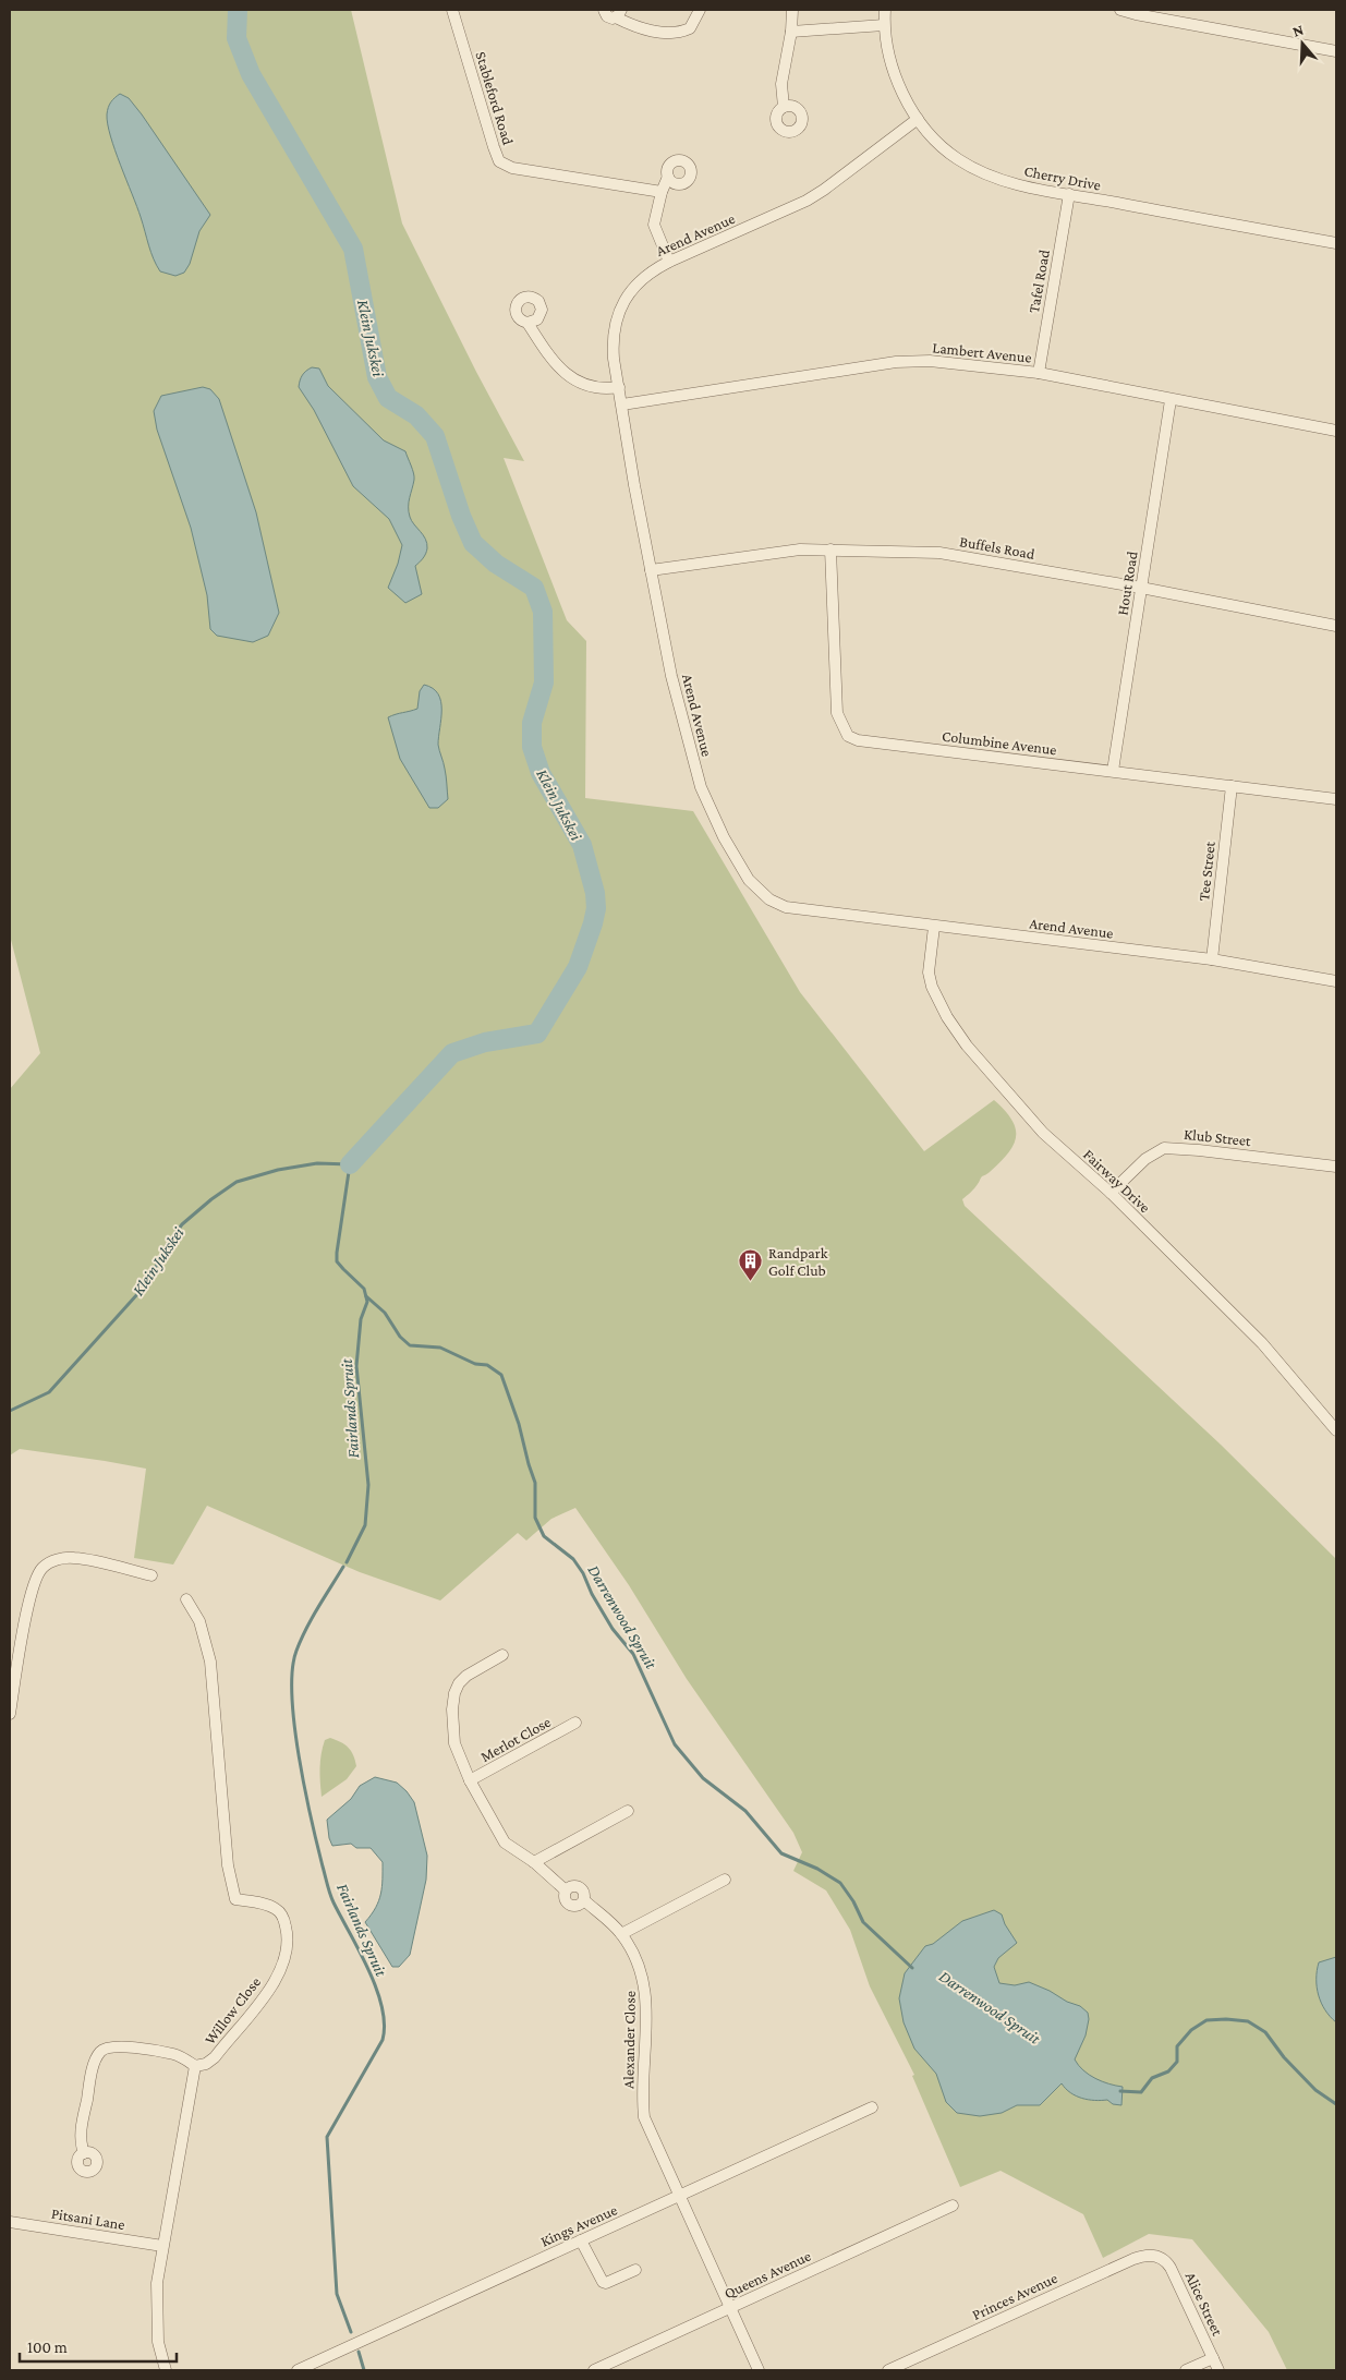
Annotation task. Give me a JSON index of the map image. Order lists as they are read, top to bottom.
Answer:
{
  "streets": {
    "street": [
      "Stableford Road",
      "Cherry Drive",
      "Arend Avenue",
      "Tafel Road",
      "Lambert Avenue",
      "Buffels Road",
      "Hout Road",
      "Columbine Avenue",
      "Tee Street",
      "Klub Street",
      "Fairway Drive",
      "Merlot Close",
      "Willow Close",
      "Alexander Close",
      "Pitsani Lane",
      "Kings Avenue",
      "Queens Avenue",
      "Princes Avenue",
      "Alice Street"
    ]
  },
  "crossings": [
    ["Cherry Drive", "Arend Avenue"],
    ["Cherry Drive", "Tafel Road"],
    ["Arend Avenue", "Lambert Avenue"],
    ["Arend Avenue", "Buffels Road"],
    ["Arend Avenue", "Tee Street"],
    ["Arend Avenue", "Fairway Drive"],
    ["Tafel Road", "Lambert Avenue"],
    ["Lambert Avenue", "Hout Road"],
    ["Buffels Road", "Hout Road"],
    ["Buffels Road", "Columbine Avenue"],
    ["Hout Road", "Columbine Avenue"],
    ["Columbine Avenue", "Tee Street"],
    ["Klub Street", "Fairway Drive"],
    ["Alexander Close", "Kings Avenue"],
    ["Alexander Close", "Queens Avenue"],
    ["Princes Avenue", "Alice Street"]
  ],
  "water": ["Klein Jukskei", "Fairlands Spruit", "Darrenwood Spruit"],
  "places": {
    "building": ["Randpark Golf Club"]
  },
  "scale_bar": "100 m",
  "north": "top"
}
